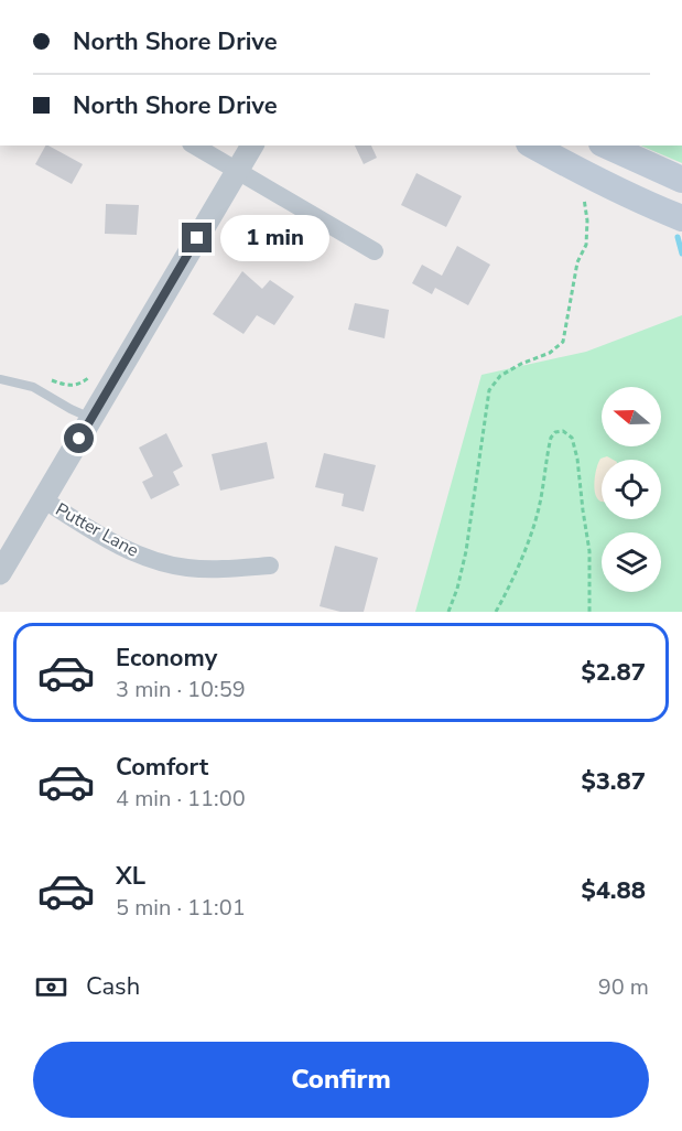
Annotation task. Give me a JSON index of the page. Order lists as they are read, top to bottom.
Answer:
{
  "streets": {
    "street": ["Putter Lane"]
  },
  "north": "left",
  "page": {
    "banner": ["North Shore Drive", "North Shore Drive"],
    "bubble": "1 min",
    "list": [
      {
        "name": "Economy",
        "note": "3 min · 10:59",
        "value": "$2.87"
      },
      {
        "name": "Comfort",
        "note": "4 min · 11:00",
        "value": "$3.87"
      },
      {
        "name": "XL",
        "note": "5 min · 11:01",
        "value": "$4.88"
      }
    ],
    "pay": ["Cash", "90 m"],
    "buttons": "Confirm"
  }
}
